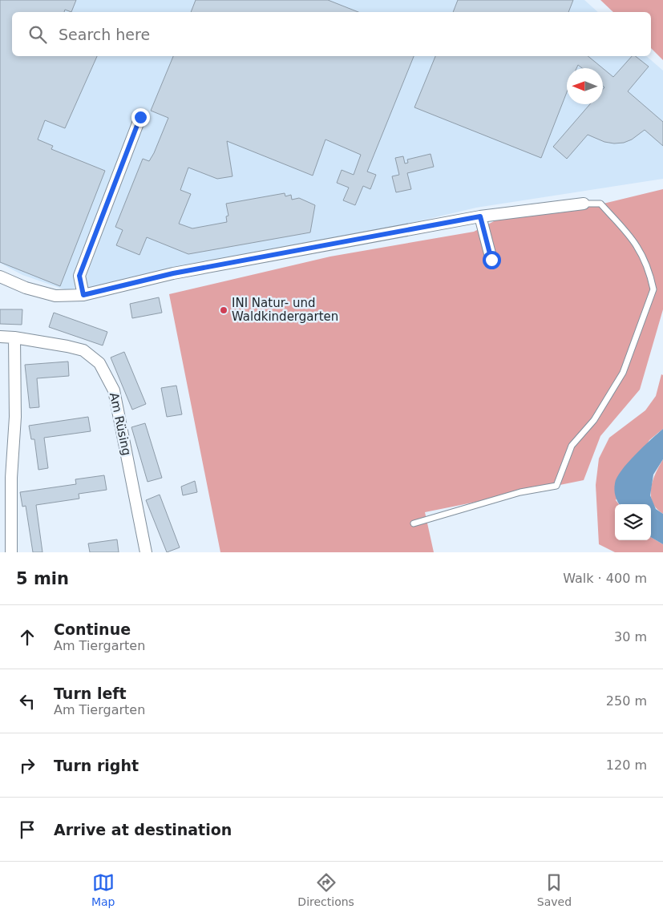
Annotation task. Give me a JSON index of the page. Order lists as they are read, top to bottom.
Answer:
{
  "streets": {
    "street": ["Am Rüsing"]
  },
  "places": ["INI Natur- und Waldkindergarten"],
  "north": "left",
  "page": {
    "search": "Search here",
    "heading": ["5 min", "Walk · 400 m"],
    "list": [
      ["Continue", "Am Tiergarten", "30 m"],
      ["Turn left", "Am Tiergarten", "250 m"],
      ["Turn right", "120 m"],
      "Arrive at destination"
    ],
    "nav": ["Map", "Directions", "Saved"]
  }
}
